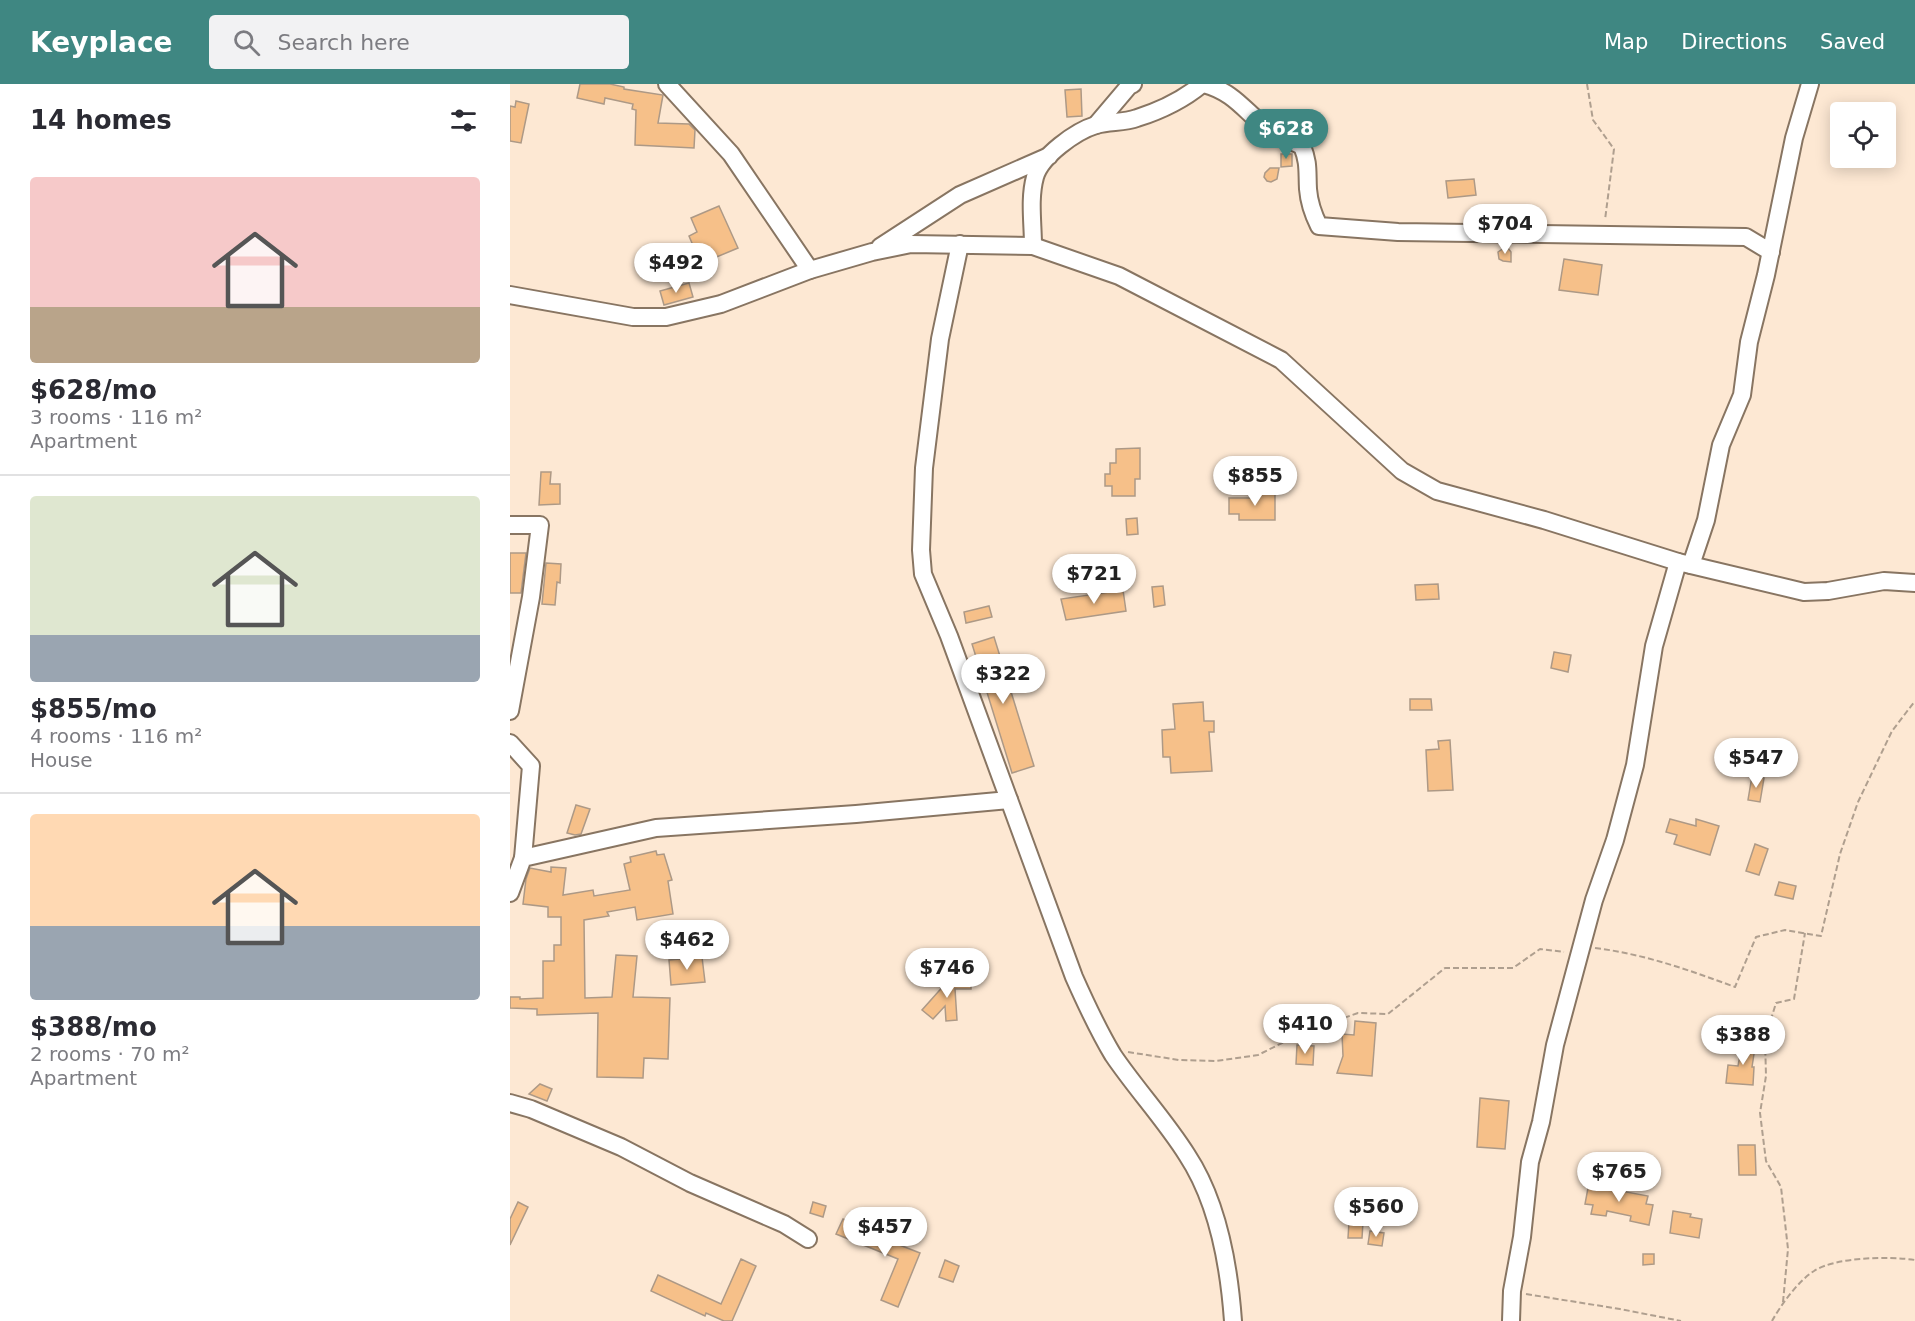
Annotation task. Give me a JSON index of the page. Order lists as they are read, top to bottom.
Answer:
{
  "page": {
    "header": "Keyplace",
    "search": "Search here",
    "nav": ["Map", "Directions", "Saved"],
    "heading": "14 homes",
    "price": [
      "$628",
      "$704",
      "$492",
      "$855",
      "$721",
      "$322",
      "$547",
      "$462",
      "$746",
      "$410",
      "$388",
      "$765",
      "$560",
      "$457"
    ],
    "list": [
      {
        "name": "$628/mo",
        "note": "3 rooms · 116 m² · Apartment"
      },
      {
        "name": "$855/mo",
        "note": "4 rooms · 116 m² · House"
      },
      {
        "name": "$388/mo",
        "note": "2 rooms · 70 m² · Apartment"
      }
    ]
  }
}
